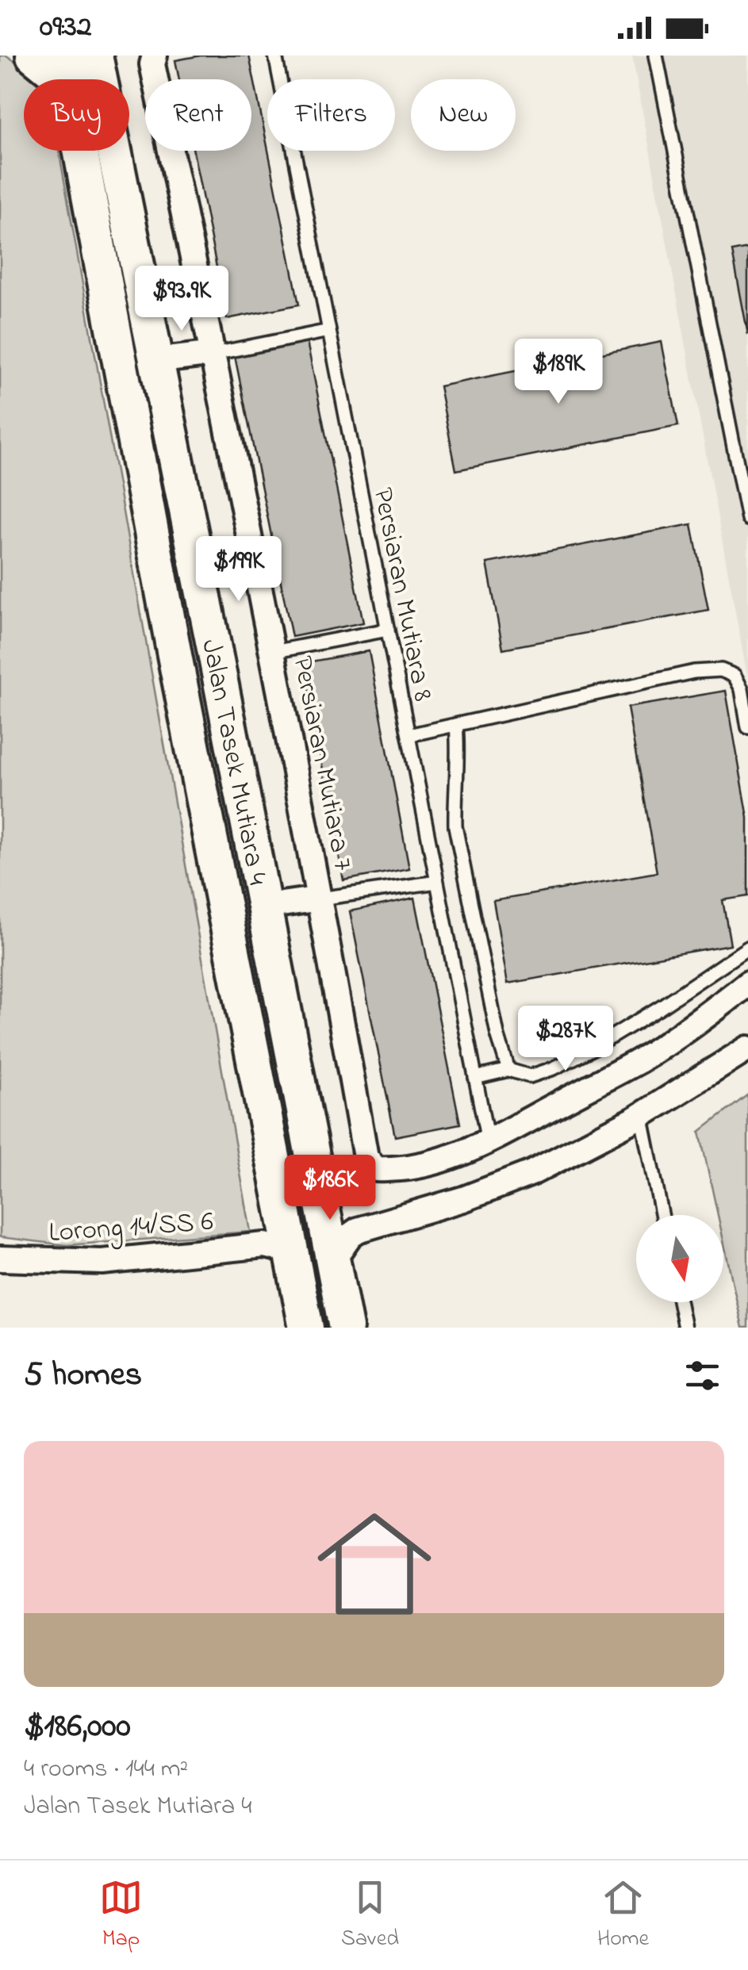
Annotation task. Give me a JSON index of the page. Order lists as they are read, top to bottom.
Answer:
{
  "streets": {
    "street": ["Jalan Tasek Mutiara 4", "Persiaran Mutiara 7", "Lorong 14/SS 6"],
    "lane": ["Persiaran Mutiara 8"]
  },
  "crossings": [
    ["Persiaran Mutiara 8", "Persiaran Mutiara 7"],
    ["Jalan Tasek Mutiara 4", "Lorong 14/SS 6"]
  ],
  "north": "bottom",
  "page": {
    "status": "09:32",
    "chip": [
      "Buy",
      "Rent",
      "Filters",
      "New"
    ],
    "price": [
      "$93.9K",
      "$189K",
      "$199K",
      "$287K",
      "$186K"
    ],
    "heading": "5 homes",
    "list": [
      {
        "name": "$186,000",
        "note": "4 rooms · 144 m² · Jalan Tasek Mutiara 4"
      }
    ],
    "tabs": ["Map", "Saved", "Home"]
  }
}
